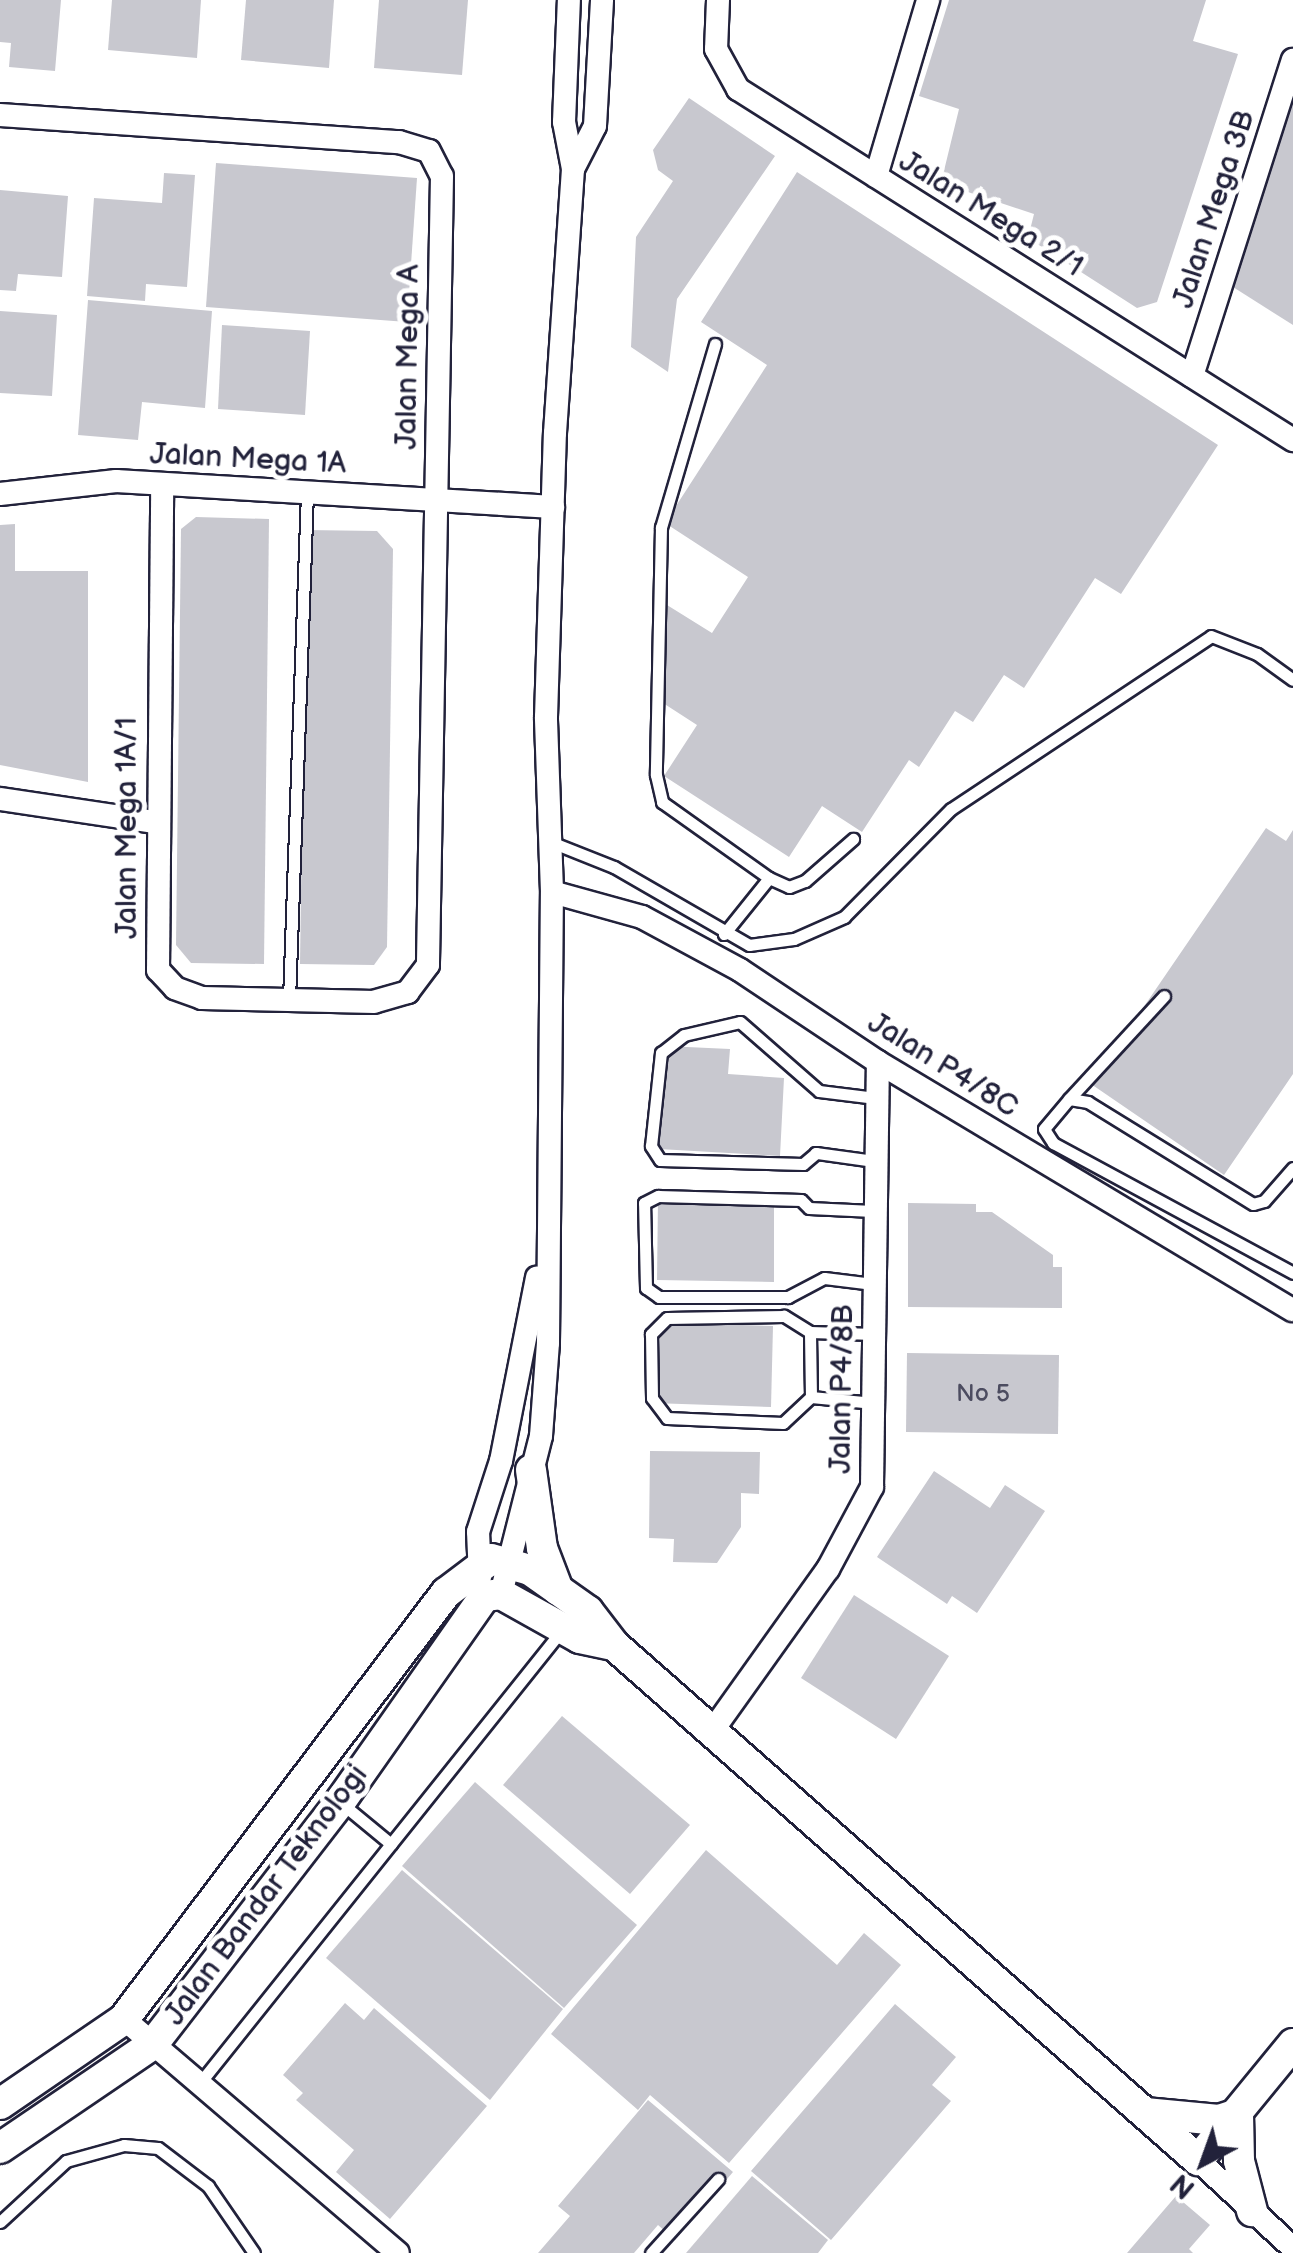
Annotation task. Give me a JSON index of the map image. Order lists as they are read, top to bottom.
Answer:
{
  "streets": {
    "street": [
      "Jalan Mega 3B",
      "Jalan Mega 2/1",
      "Jalan Mega A",
      "Jalan Mega 1A",
      "Jalan Mega 1A/1",
      "Jalan P4/8C",
      "Jalan P4/8B",
      "Jalan Bandar Teknologi"
    ]
  },
  "crossings": [
    ["Jalan Mega 3B", "Jalan Mega 2/1"],
    ["Jalan Mega A", "Jalan Mega 1A"],
    ["Jalan Mega A", "Jalan Mega 1A/1"],
    ["Jalan Mega 1A", "Jalan Mega 1A/1"],
    ["Jalan P4/8C", "Jalan P4/8B"]
  ],
  "house_numbers": ["No 5"],
  "north": "bottom left"
}
